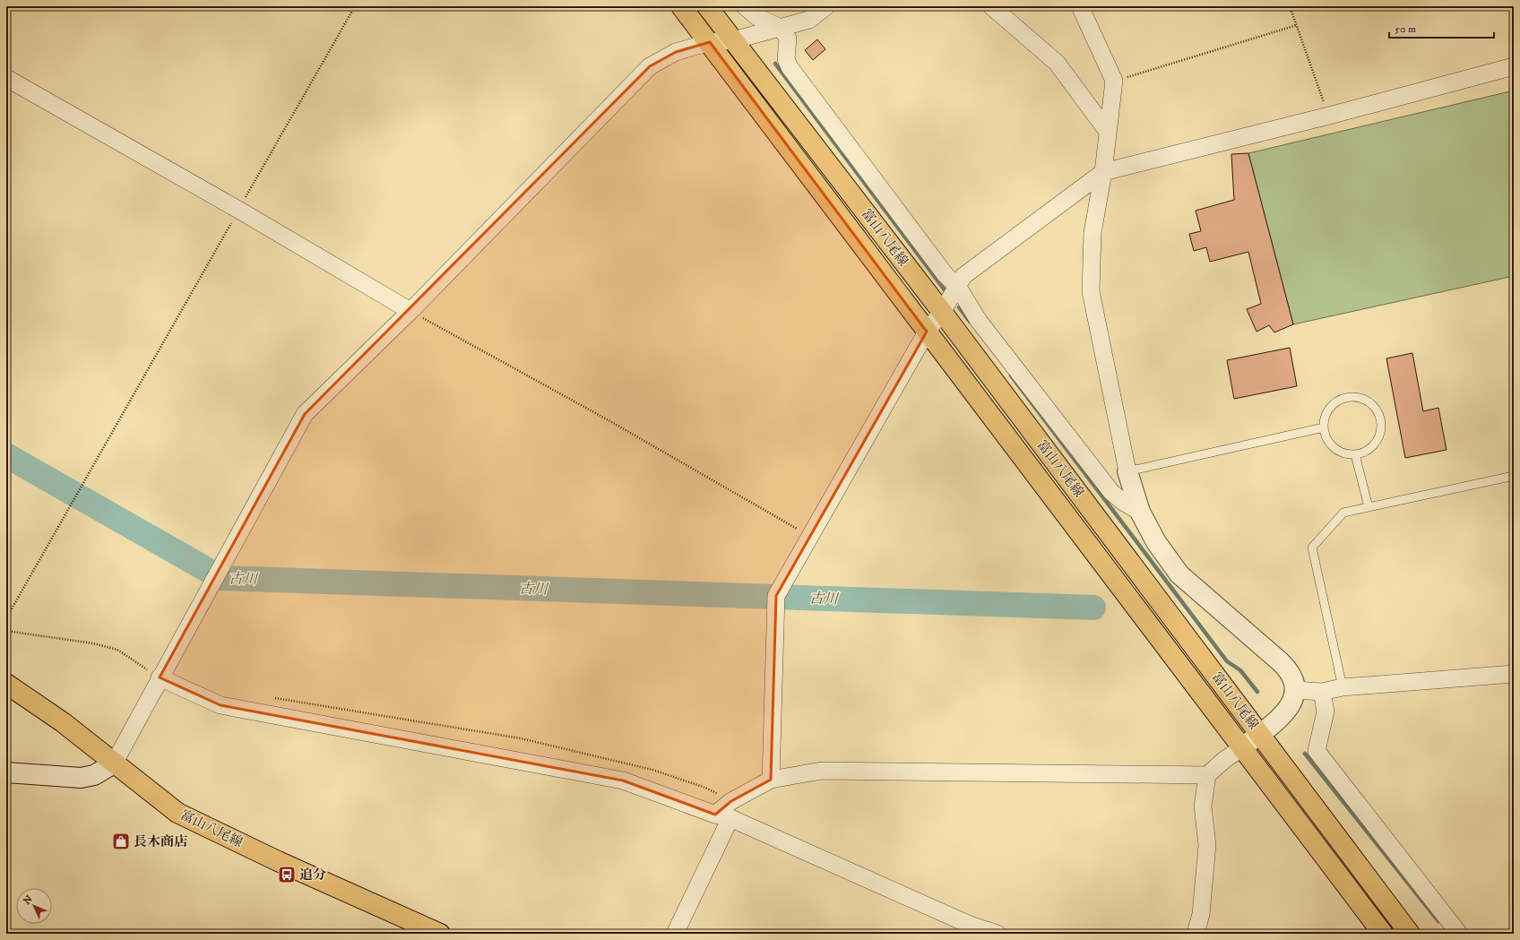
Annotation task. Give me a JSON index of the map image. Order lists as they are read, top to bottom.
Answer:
{
  "streets": {
    "main road": ["富山八尾線"]
  },
  "water": ["古川"],
  "places": {
    "shop": ["長木商店"],
    "bus stop": ["追分"]
  },
  "scale_bar": "50 m",
  "north": "top left"
}
